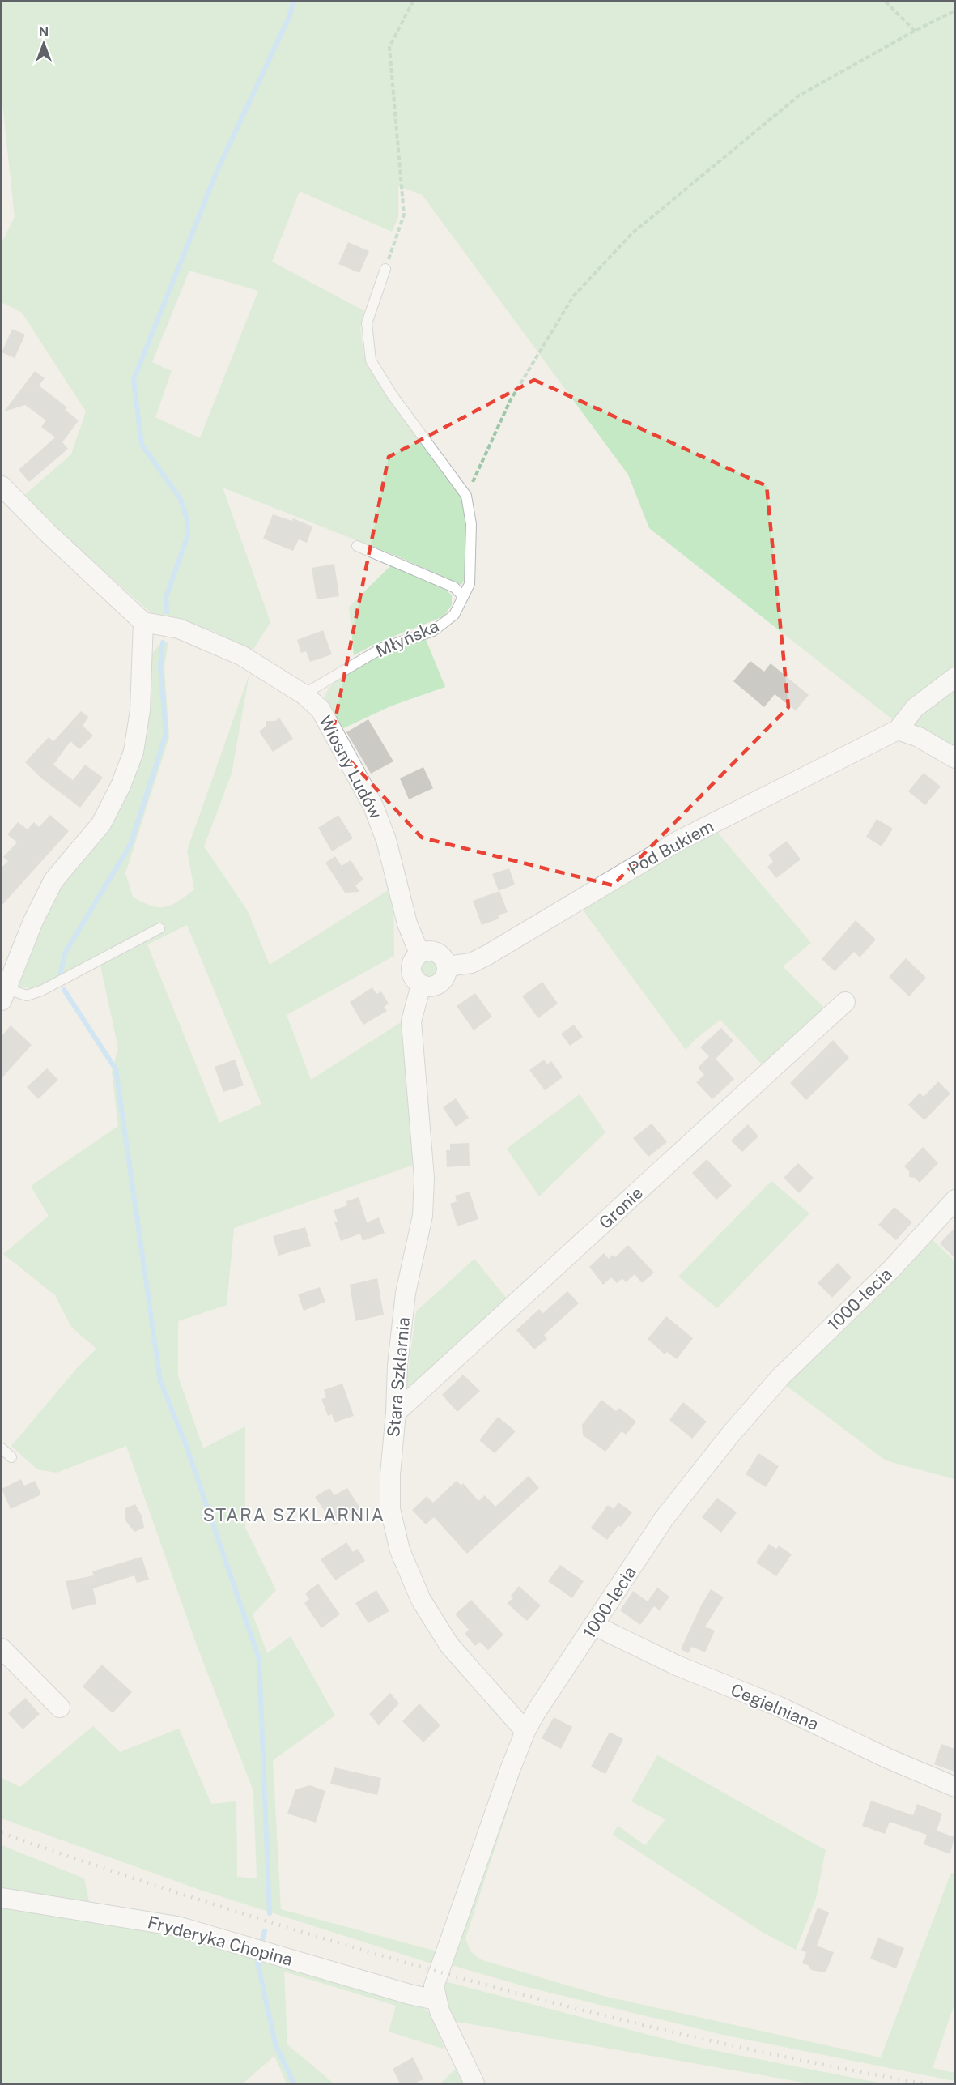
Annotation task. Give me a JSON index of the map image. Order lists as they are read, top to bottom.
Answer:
{
  "streets": {
    "street": [
      "Wiosny Ludów",
      "Pod Bukiem",
      "Gronie",
      "1000-lecia",
      "Stara Szklarnia",
      "Cegielniana",
      "Fryderyka Chopina"
    ],
    "lane": ["Młyńska"]
  },
  "crossings": [
    ["Młyńska", "Wiosny Ludów"],
    ["Wiosny Ludów", "Pod Bukiem"],
    ["Wiosny Ludów", "Stara Szklarnia"],
    ["Pod Bukiem", "Stara Szklarnia"],
    ["Gronie", "Stara Szklarnia"],
    ["1000-lecia", "Stara Szklarnia"],
    ["1000-lecia", "Cegielniana"],
    ["1000-lecia", "Fryderyka Chopina"]
  ],
  "districts": ["STARA SZKLARNIA"],
  "north": "top"
}
